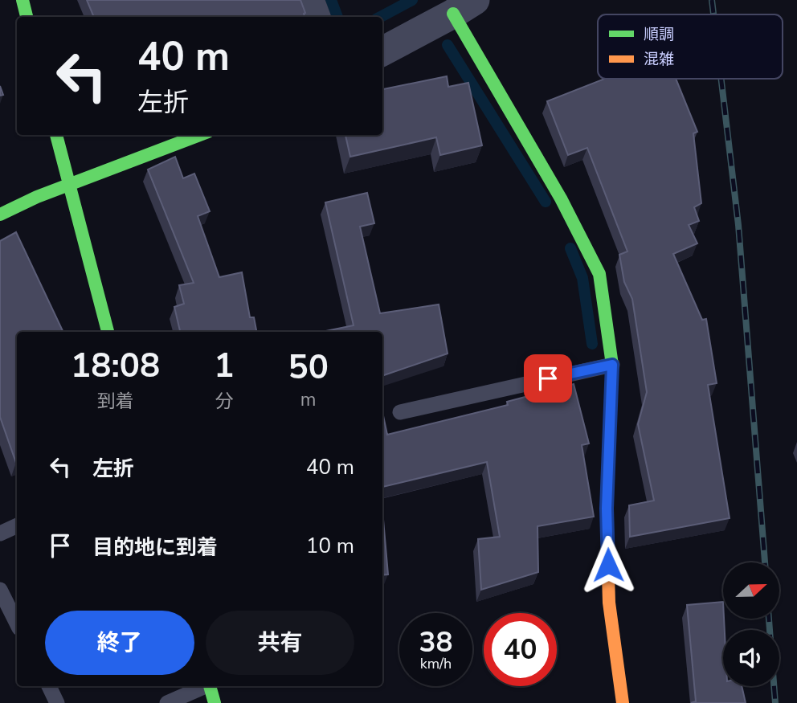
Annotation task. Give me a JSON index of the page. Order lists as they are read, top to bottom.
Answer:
{
  "legend": ["順調", "混雑"],
  "north": "right",
  "page": {
    "turn": ["40 m", "左折"],
    "eta": [
      "18:08",
      "到着",
      "1",
      "分",
      "50",
      "m"
    ],
    "list": [
      {
        "name": "左折",
        "value": "40 m"
      },
      {
        "name": "目的地に到着",
        "value": "10 m"
      }
    ],
    "buttons": ["終了", "共有"],
    "speed": "38 km/h",
    "limit": "40"
  }
}
